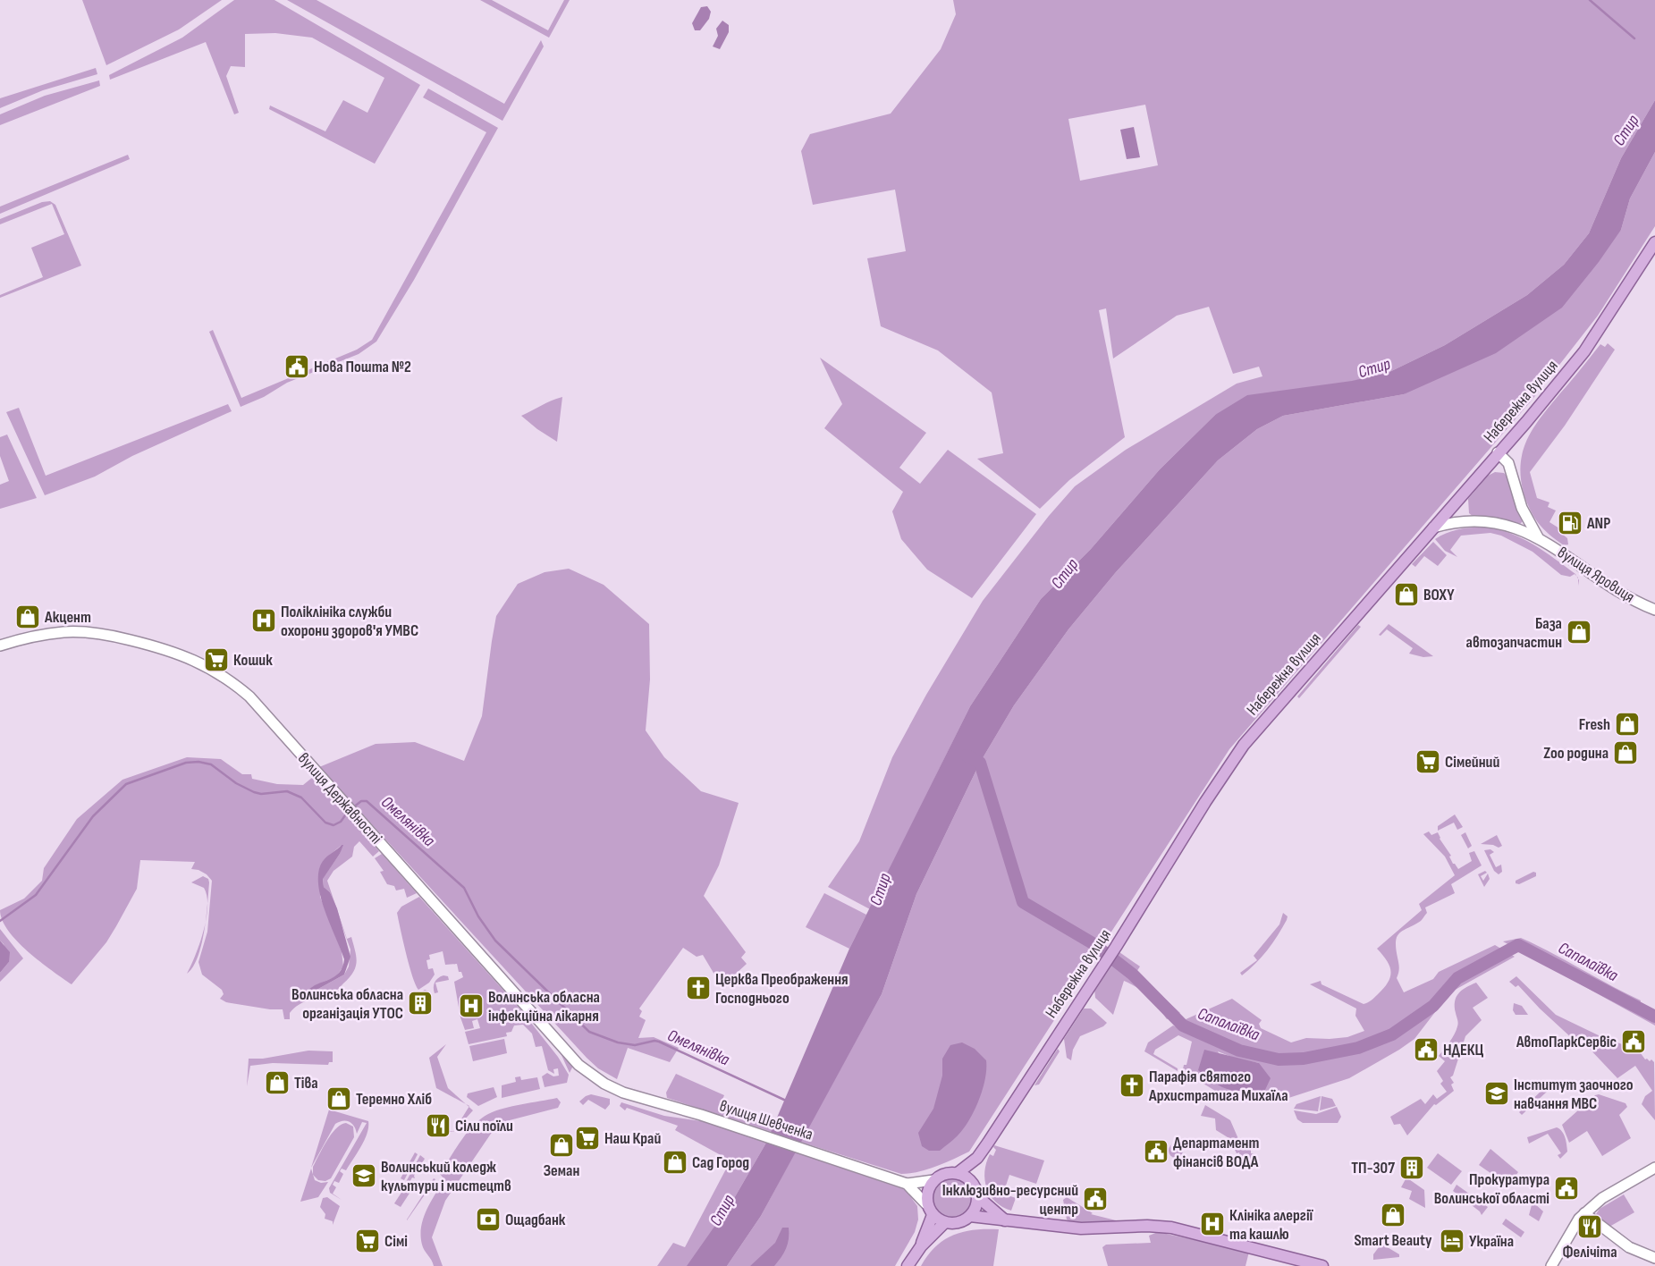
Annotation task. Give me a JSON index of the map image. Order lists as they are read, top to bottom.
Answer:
{
  "streets": {
    "main road": ["Набережна вулиця"],
    "street": ["вулиця Яровиця", "вулиця Державності", "вулиця Шевченка"]
  },
  "crossings": [
    ["Набережна вулиця", "вулиця Яровиця"],
    ["Набережна вулиця", "вулиця Шевченка"],
    ["вулиця Державності", "вулиця Шевченка"]
  ],
  "water": ["Стир", "Омелянівка", "Сапалаївка"],
  "places": {
    "public building": [
      "Нова Пошта №2",
      "АвтоПаркСервіс",
      "НДЕКЦ",
      "Департамент фінансів ВОДА",
      "Прокуратура Волинської області",
      "Інклюзивно-ресурсний центр"
    ],
    "fuel station": ["ANP"],
    "shop": [
      "BOXY",
      "Акцент",
      "База автозапчастин",
      "Fresh",
      "Zoo родина",
      "Тіва",
      "Теремно Хліб",
      "Земан",
      "Сад Город",
      "Smart Beauty"
    ],
    "hospital": ["Поліклініка служби охорони здоров'я УМВС", "Волинська обласна інфекційна лікарня", "Клініка алергії та кашлю"],
    "supermarket": [
      "Кошик",
      "Сімейний",
      "Наш Край",
      "Сімі"
    ],
    "church": ["Церква Преображення Господнього", "Парафія святого Архистратига Михаїла"],
    "building": ["Волинська обласна організація УТОС", "ТП-307"],
    "school or university": ["Інститут заочного навчання МВС", "Волинський коледж культури і мистецтв"],
    "restaurant": ["Сіли поїли", "Фелічіта"],
    "bank": ["Ощадбанк"],
    "hotel": ["Україна"]
  }
}
